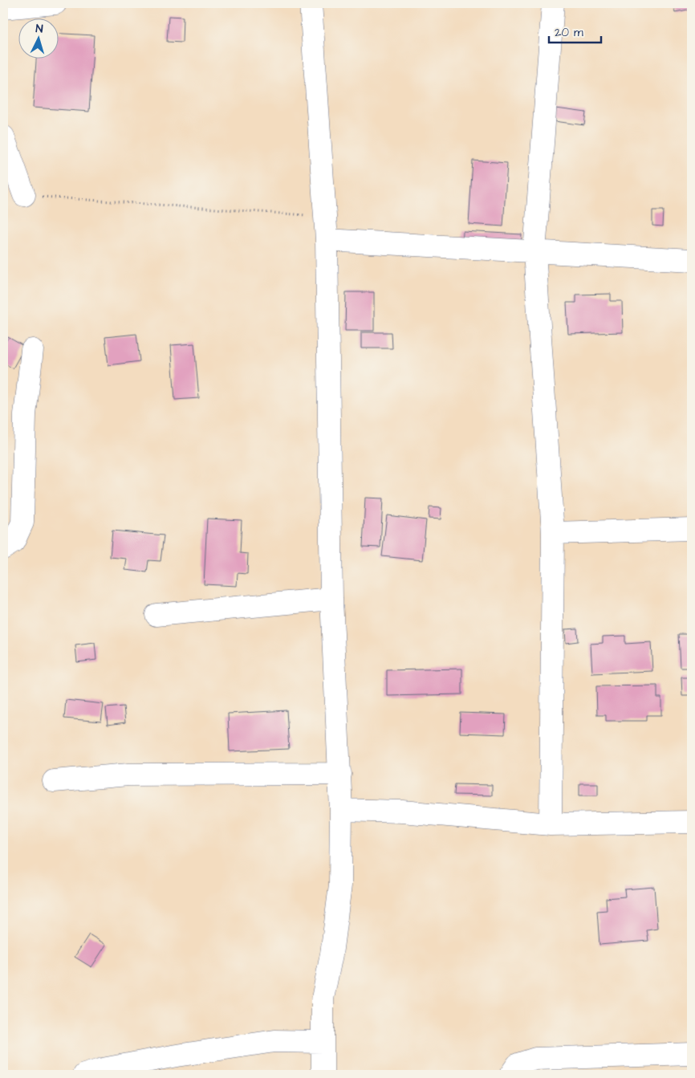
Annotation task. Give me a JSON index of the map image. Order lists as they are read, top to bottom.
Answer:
{
  "scale_bar": "20 m",
  "north": "top"
}
